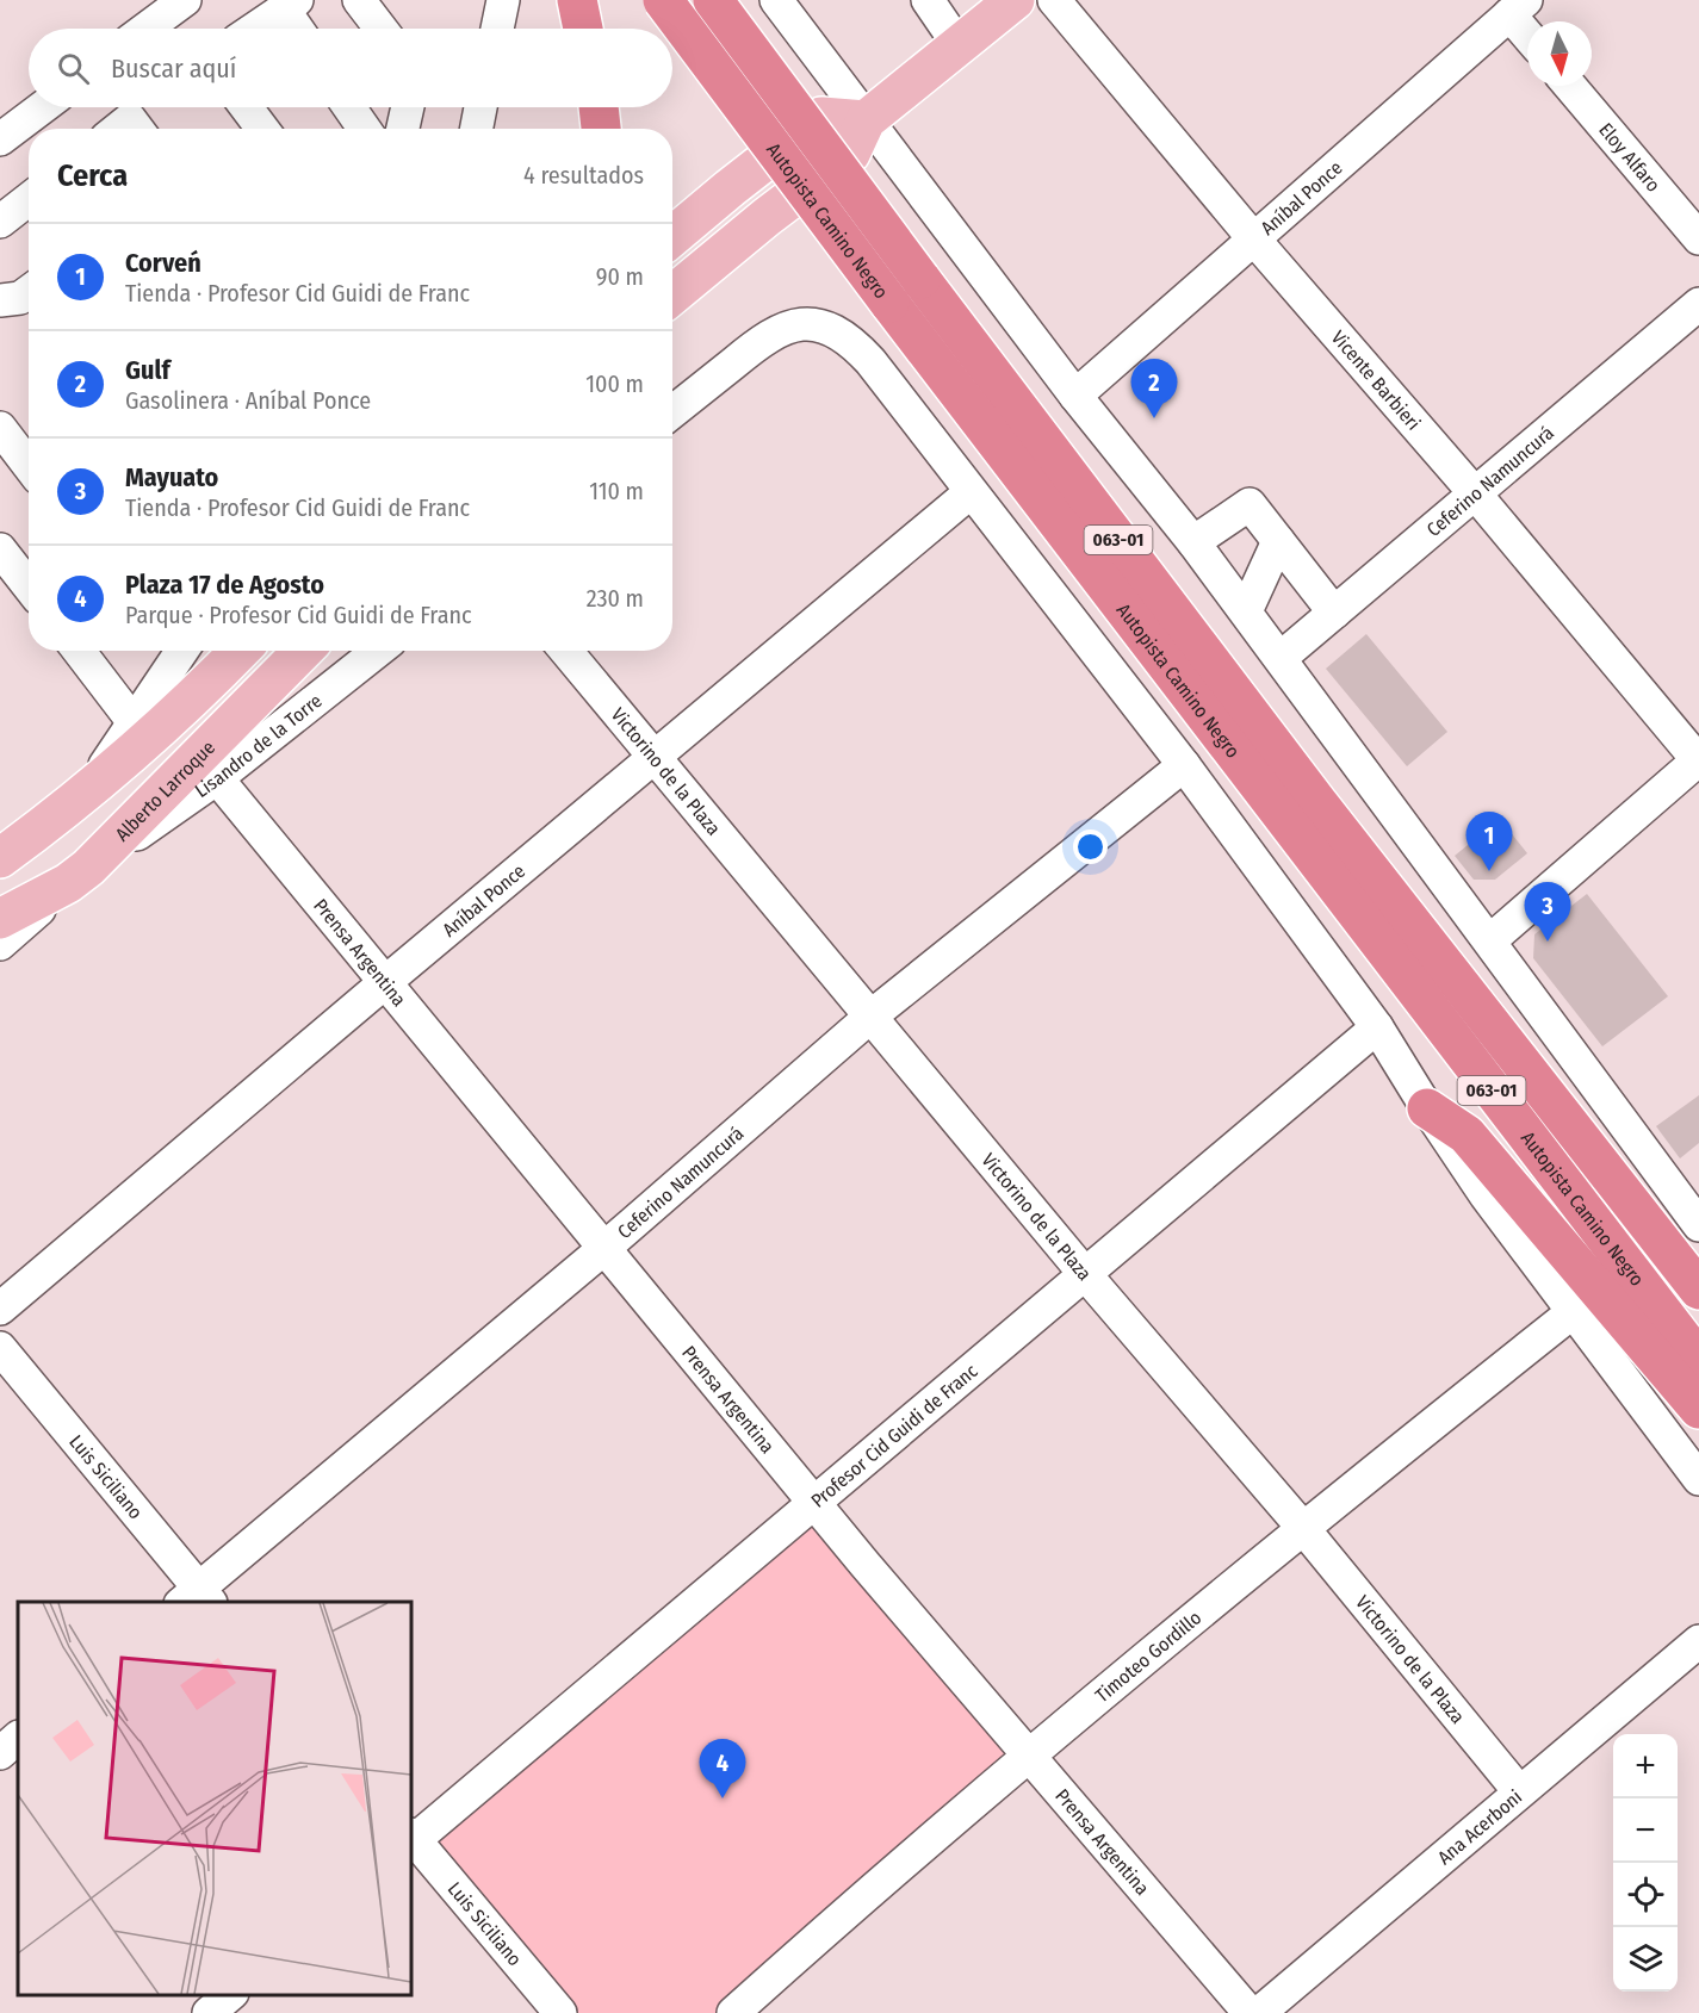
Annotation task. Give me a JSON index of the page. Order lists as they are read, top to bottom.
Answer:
{
  "streets": {
    "highway": ["Autopista Camino Negro", "063-01"],
    "main road": ["Alberto Larroque"],
    "street": [
      "Eloy Alfaro",
      "Aníbal Ponce",
      "Vicente Barbieri",
      "Ceferino Namuncurá",
      "Lisandro de la Torre",
      "Victorino de la Plaza",
      "Prensa Argentina",
      "Profesor Cid Guidi de Franc",
      "Luis Siciliano",
      "Timoteo Gordillo",
      "Ana Acerboni"
    ]
  },
  "crossings": [
    ["Aníbal Ponce", "Vicente Barbieri"],
    ["Aníbal Ponce", "Victorino de la Plaza"],
    ["Aníbal Ponce", "Prensa Argentina"],
    ["Vicente Barbieri", "Ceferino Namuncurá"],
    ["Ceferino Namuncurá", "Victorino de la Plaza"],
    ["Ceferino Namuncurá", "Prensa Argentina"],
    ["Ceferino Namuncurá", "Luis Siciliano"],
    ["Lisandro de la Torre", "Alberto Larroque"],
    ["Lisandro de la Torre", "Prensa Argentina"],
    ["Victorino de la Plaza", "Profesor Cid Guidi de Franc"],
    ["Victorino de la Plaza", "Timoteo Gordillo"],
    ["Victorino de la Plaza", "Ana Acerboni"],
    ["Prensa Argentina", "Profesor Cid Guidi de Franc"],
    ["Prensa Argentina", "Timoteo Gordillo"],
    ["Profesor Cid Guidi de Franc", "Luis Siciliano"]
  ],
  "north": "bottom",
  "page": {
    "search": "Buscar aquí",
    "heading": ["Cerca", "4 resultados"],
    "list": [
      {
        "mark": "1",
        "name": "Corveń",
        "note": "Tienda · Profesor Cid Guidi de Franc",
        "value": "90 m"
      },
      {
        "mark": "2",
        "name": "Gulf",
        "note": "Gasolinera · Aníbal Ponce",
        "value": "100 m"
      },
      {
        "mark": "3",
        "name": "Mayuato",
        "note": "Tienda · Profesor Cid Guidi de Franc",
        "value": "110 m"
      },
      {
        "mark": "4",
        "name": "Plaza 17 de Agosto",
        "note": "Parque · Profesor Cid Guidi de Franc",
        "value": "230 m"
      }
    ],
    "pins": [
      "2",
      "1",
      "3",
      "4"
    ],
    "map_buttons": ["+", "−"]
  }
}
